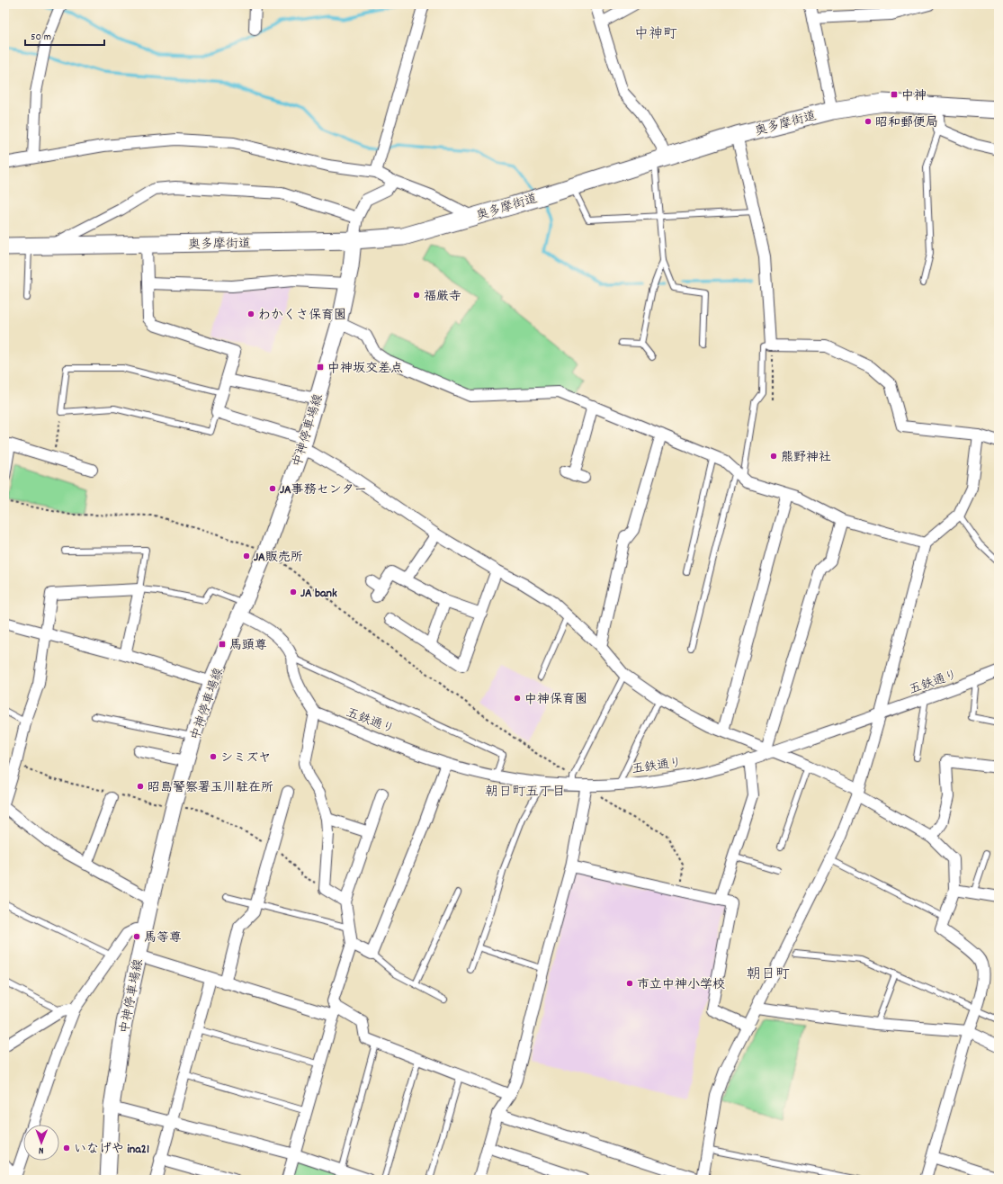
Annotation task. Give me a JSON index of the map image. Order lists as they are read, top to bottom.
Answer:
{
  "streets": {
    "main road": ["奥多摩街道", "中神停車場線"],
    "street": ["五鉄通り"]
  },
  "crossings": [
    ["奥多摩街道", "中神停車場線"]
  ],
  "districts": ["中神町", "朝日町五丁目", "朝日町"],
  "places": {
    "transit": ["中神", "中神坂交差点", "馬頭尊"],
    "other": [
      "昭和郵便局",
      "福厳寺",
      "わかくさ保育園",
      "熊野神社",
      "JA事務センター",
      "JA販売所",
      "JA bank",
      "中神保育園",
      "シミズヤ",
      "昭島警察署玉川駐在所",
      "馬等尊",
      "市立中神小学校",
      "いなげや ina21"
    ]
  },
  "scale_bar": "50 m",
  "north": "bottom"
}
